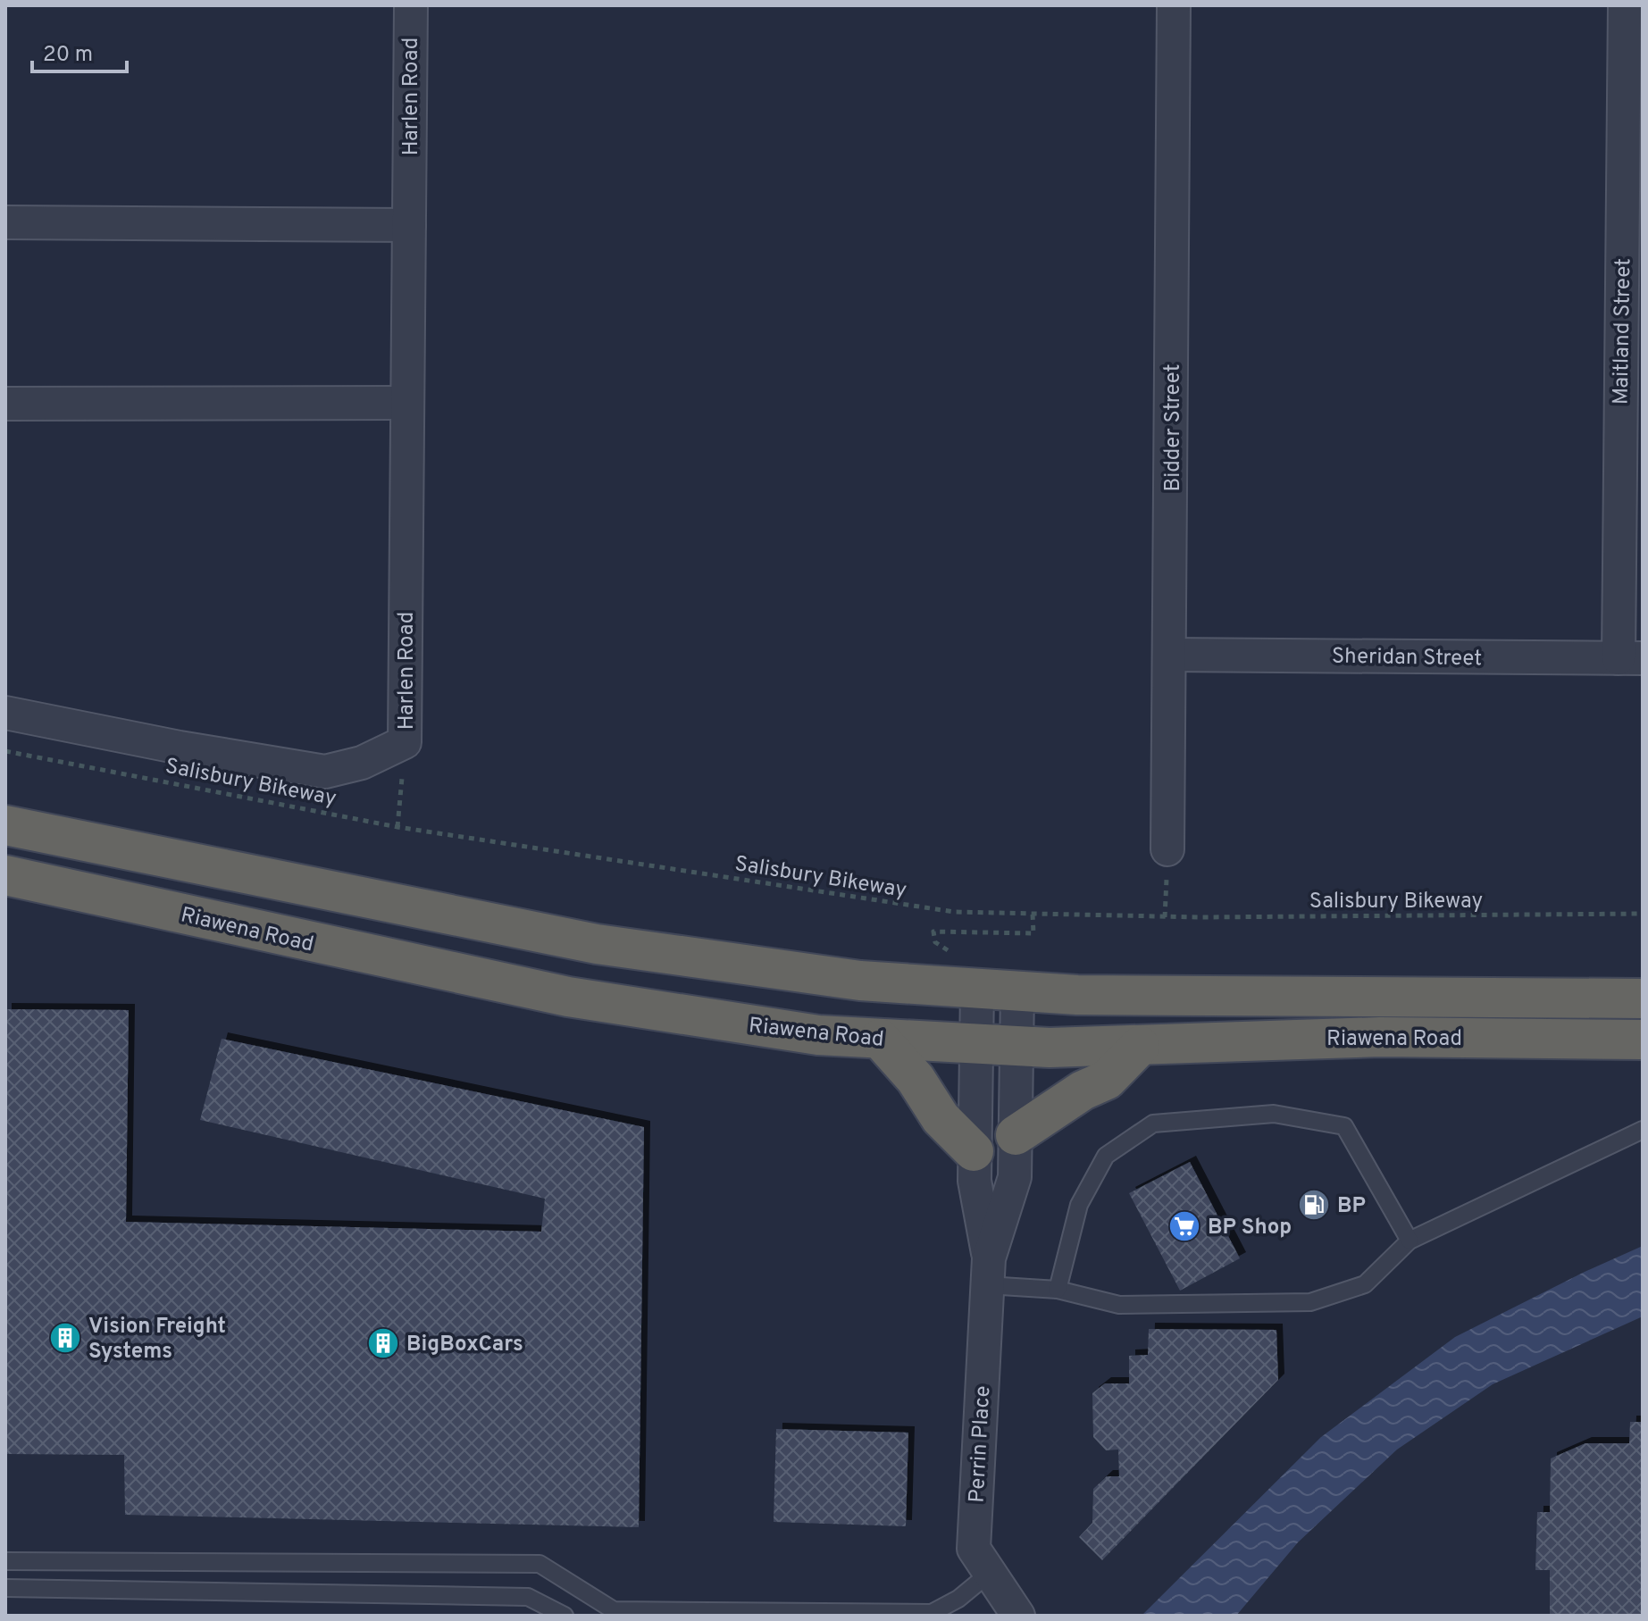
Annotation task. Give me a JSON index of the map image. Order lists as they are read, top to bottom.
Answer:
{
  "streets": {
    "highway": ["Riawena Road"],
    "street": [
      "Harlen Road",
      "Maitland Street",
      "Bidder Street",
      "Sheridan Street",
      "Perrin Place"
    ],
    "path": ["Salisbury Bikeway"]
  },
  "crossings": [
    ["Maitland Street", "Sheridan Street"],
    ["Bidder Street", "Sheridan Street"],
    ["Riawena Road", "Perrin Place"]
  ],
  "places": {
    "fuel station": ["BP"],
    "supermarket": ["BP Shop"],
    "building": ["Vision Freight Systems", "BigBoxCars"]
  },
  "scale_bar": "20 m"
}
